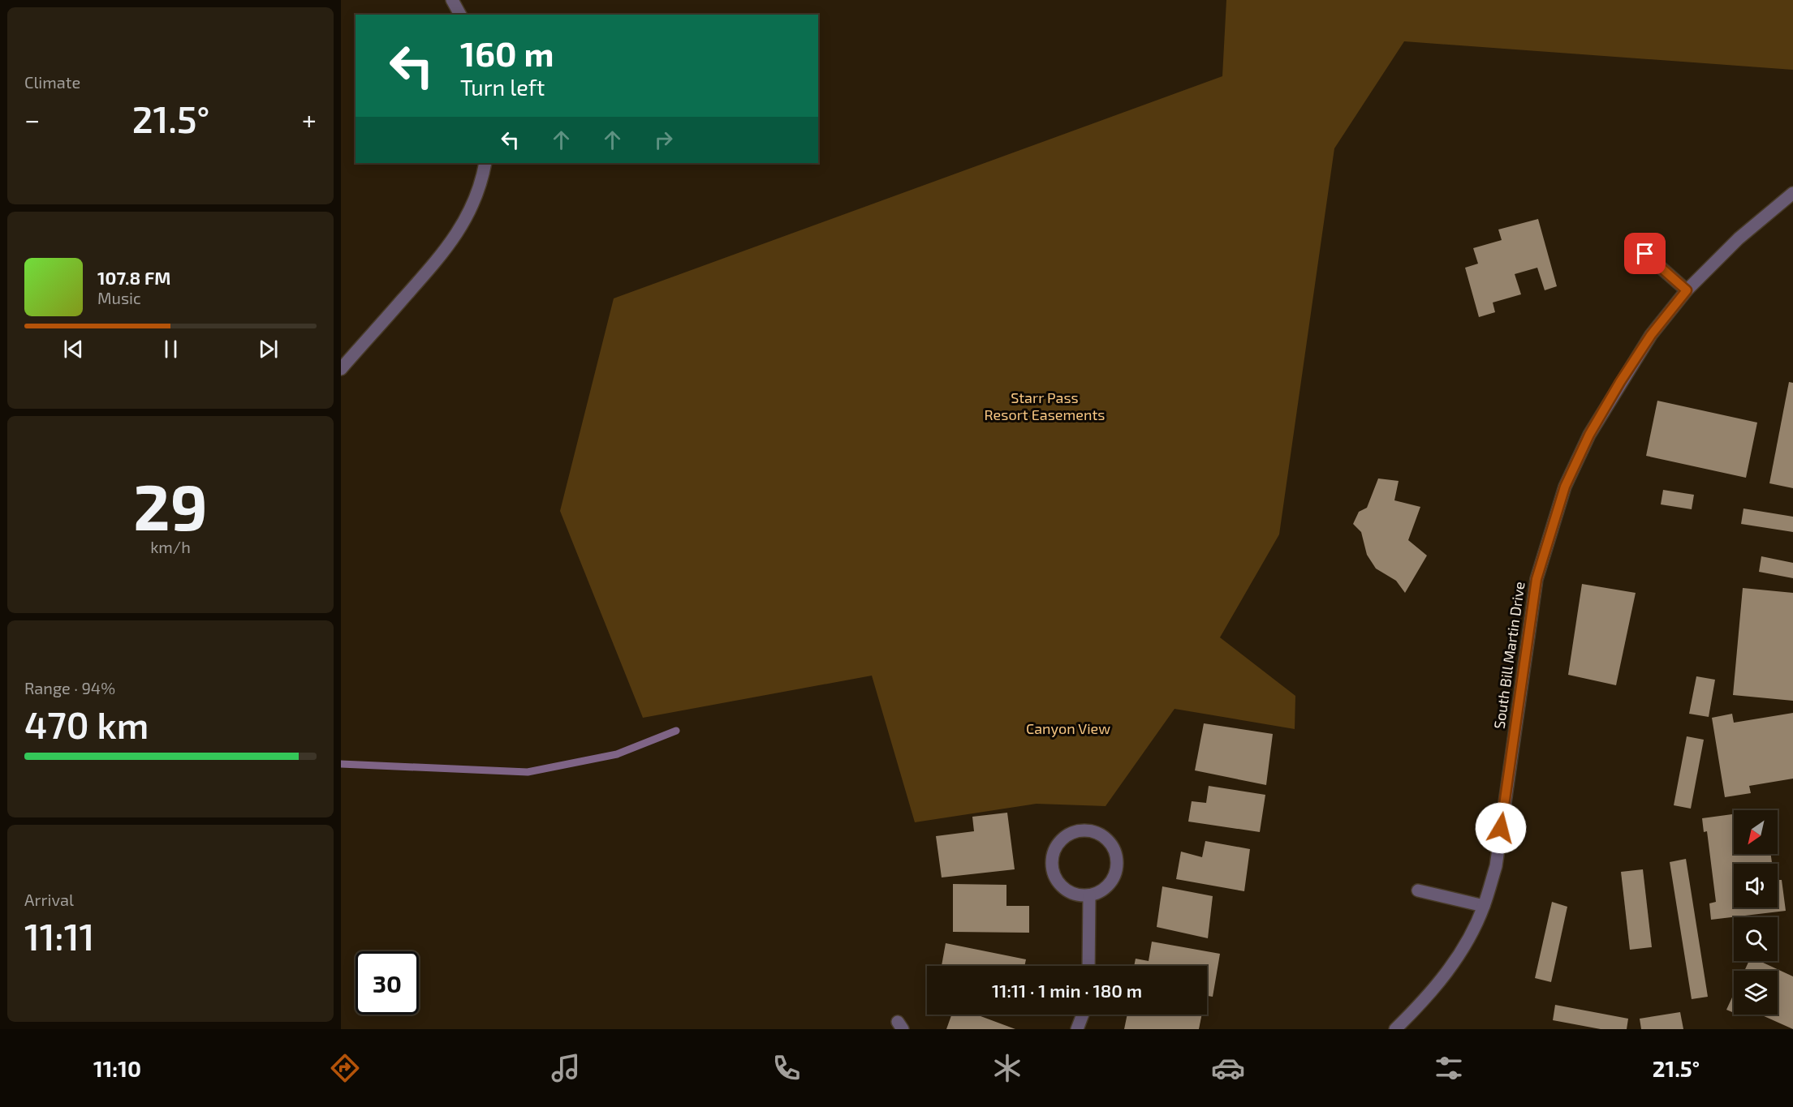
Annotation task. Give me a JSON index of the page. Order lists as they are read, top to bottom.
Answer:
{
  "streets": {
    "street": ["South Bill Martin Drive"]
  },
  "parks": ["Starr Pass Resort Easements", "Canyon View"],
  "north": "bottom left",
  "page": {
    "tile": [
      "Climate",
      ["29", "km/h"],
      ["Range · 94%", "470 km"],
      ["Arrival", "11:11"]
    ],
    "turn": ["160 m", "Turn left"],
    "heat": ["−", "21.5°", "+"],
    "song": ["107.8 FM", "Music"],
    "limit": "30",
    "trip": "11:11 · 1 min · 180 m",
    "tabs": ["11:10", "21.5°"]
  }
}
